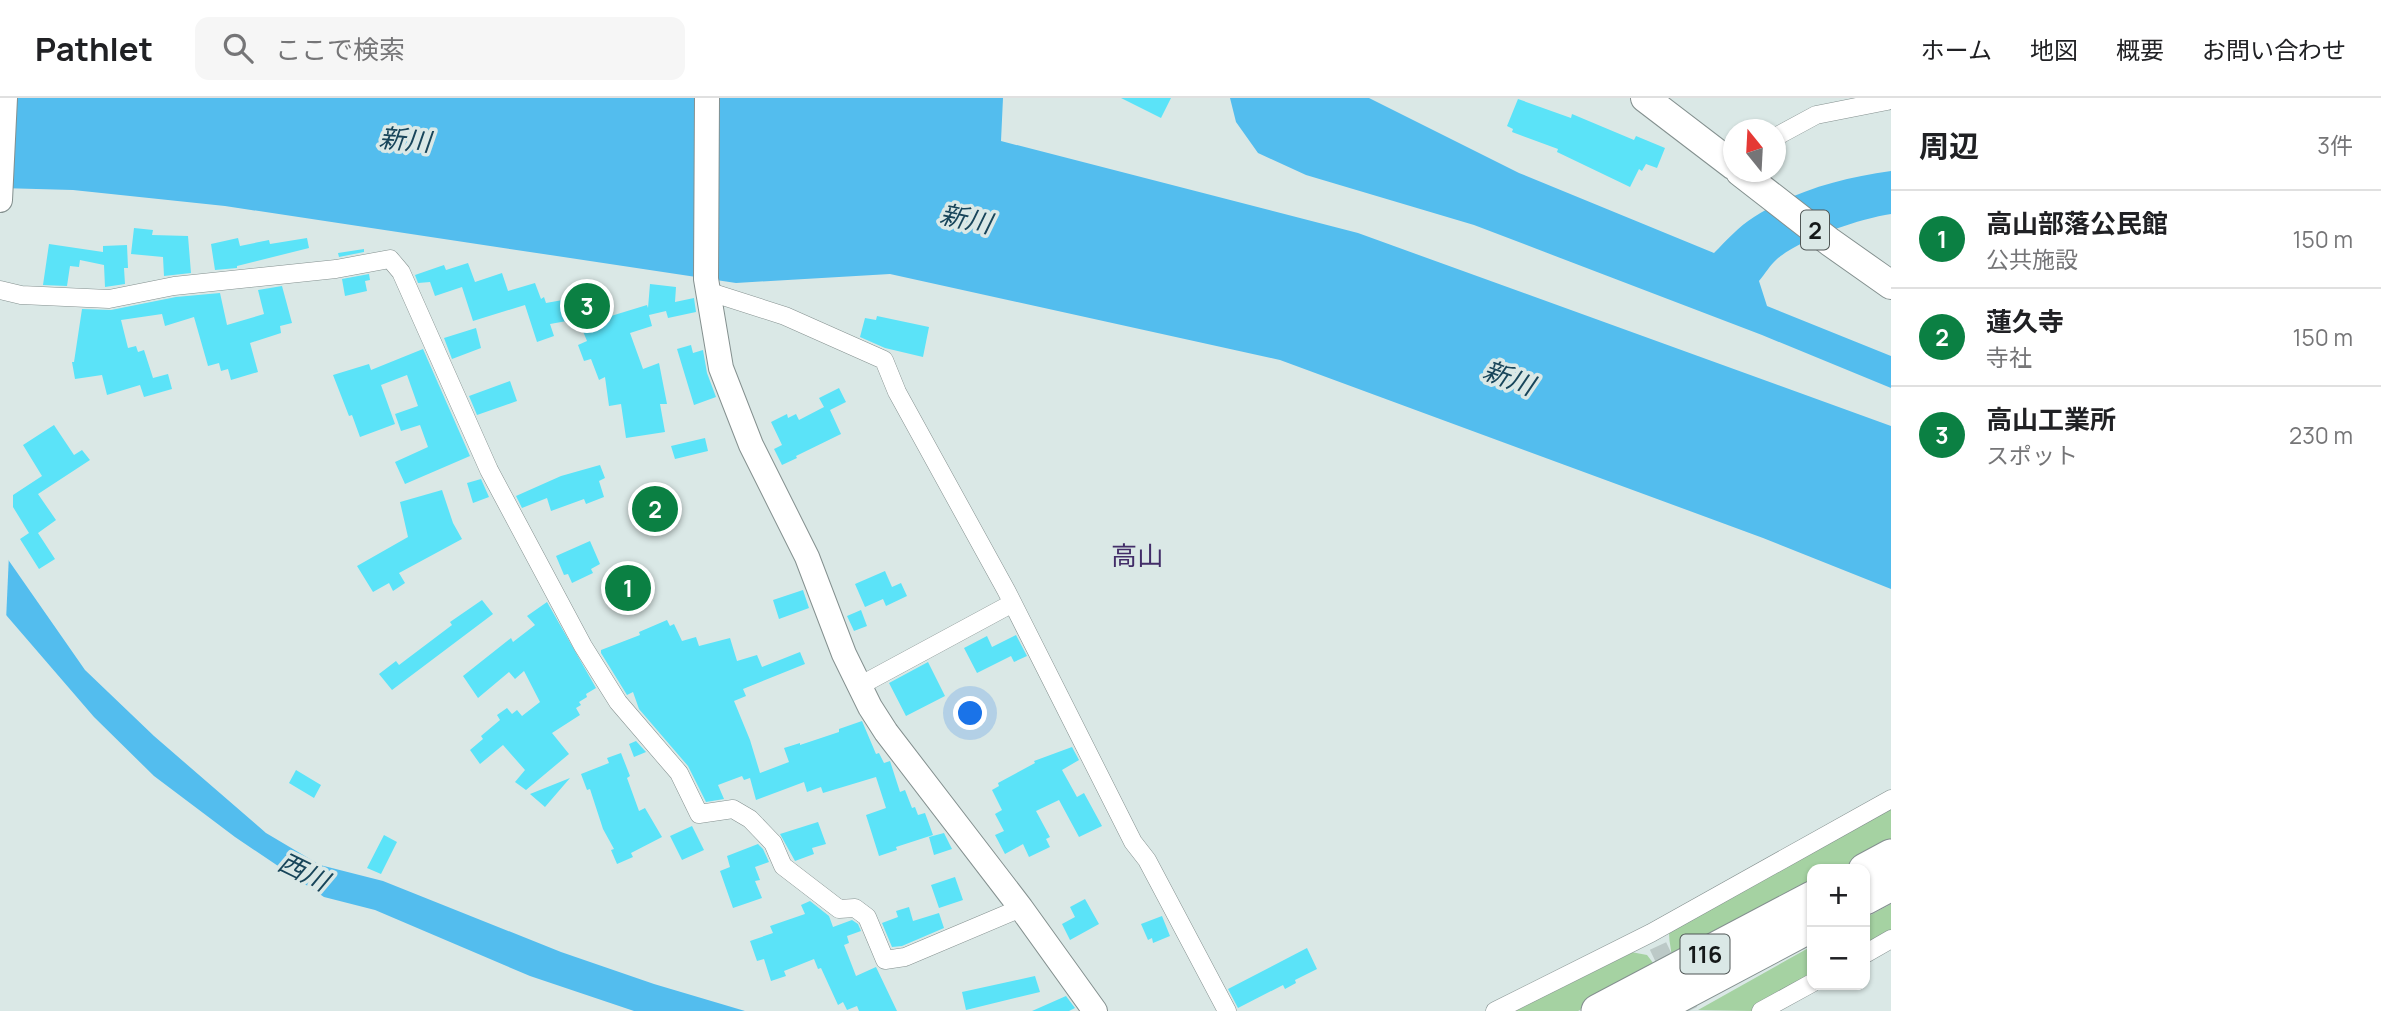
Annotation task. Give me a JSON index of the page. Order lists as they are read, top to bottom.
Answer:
{
  "streets": {
    "highway": ["116"],
    "main road": ["2"]
  },
  "districts": ["高山"],
  "water": ["新川", "西川"],
  "north": "top",
  "page": {
    "header": "Pathlet",
    "search": "ここで検索",
    "nav": [
      "ホーム",
      "地図",
      "概要",
      "お問い合わせ"
    ],
    "heading": ["周辺", "3件"],
    "list": [
      {
        "mark": "1",
        "name": "高山部落公民館",
        "note": "公共施設",
        "value": "150 m"
      },
      {
        "mark": "2",
        "name": "蓮久寺",
        "note": "寺社",
        "value": "150 m"
      },
      {
        "mark": "3",
        "name": "高山工業所",
        "note": "スポット",
        "value": "230 m"
      }
    ],
    "pins": ["3", "2", "1"],
    "map_buttons": ["+", "−"]
  }
}
